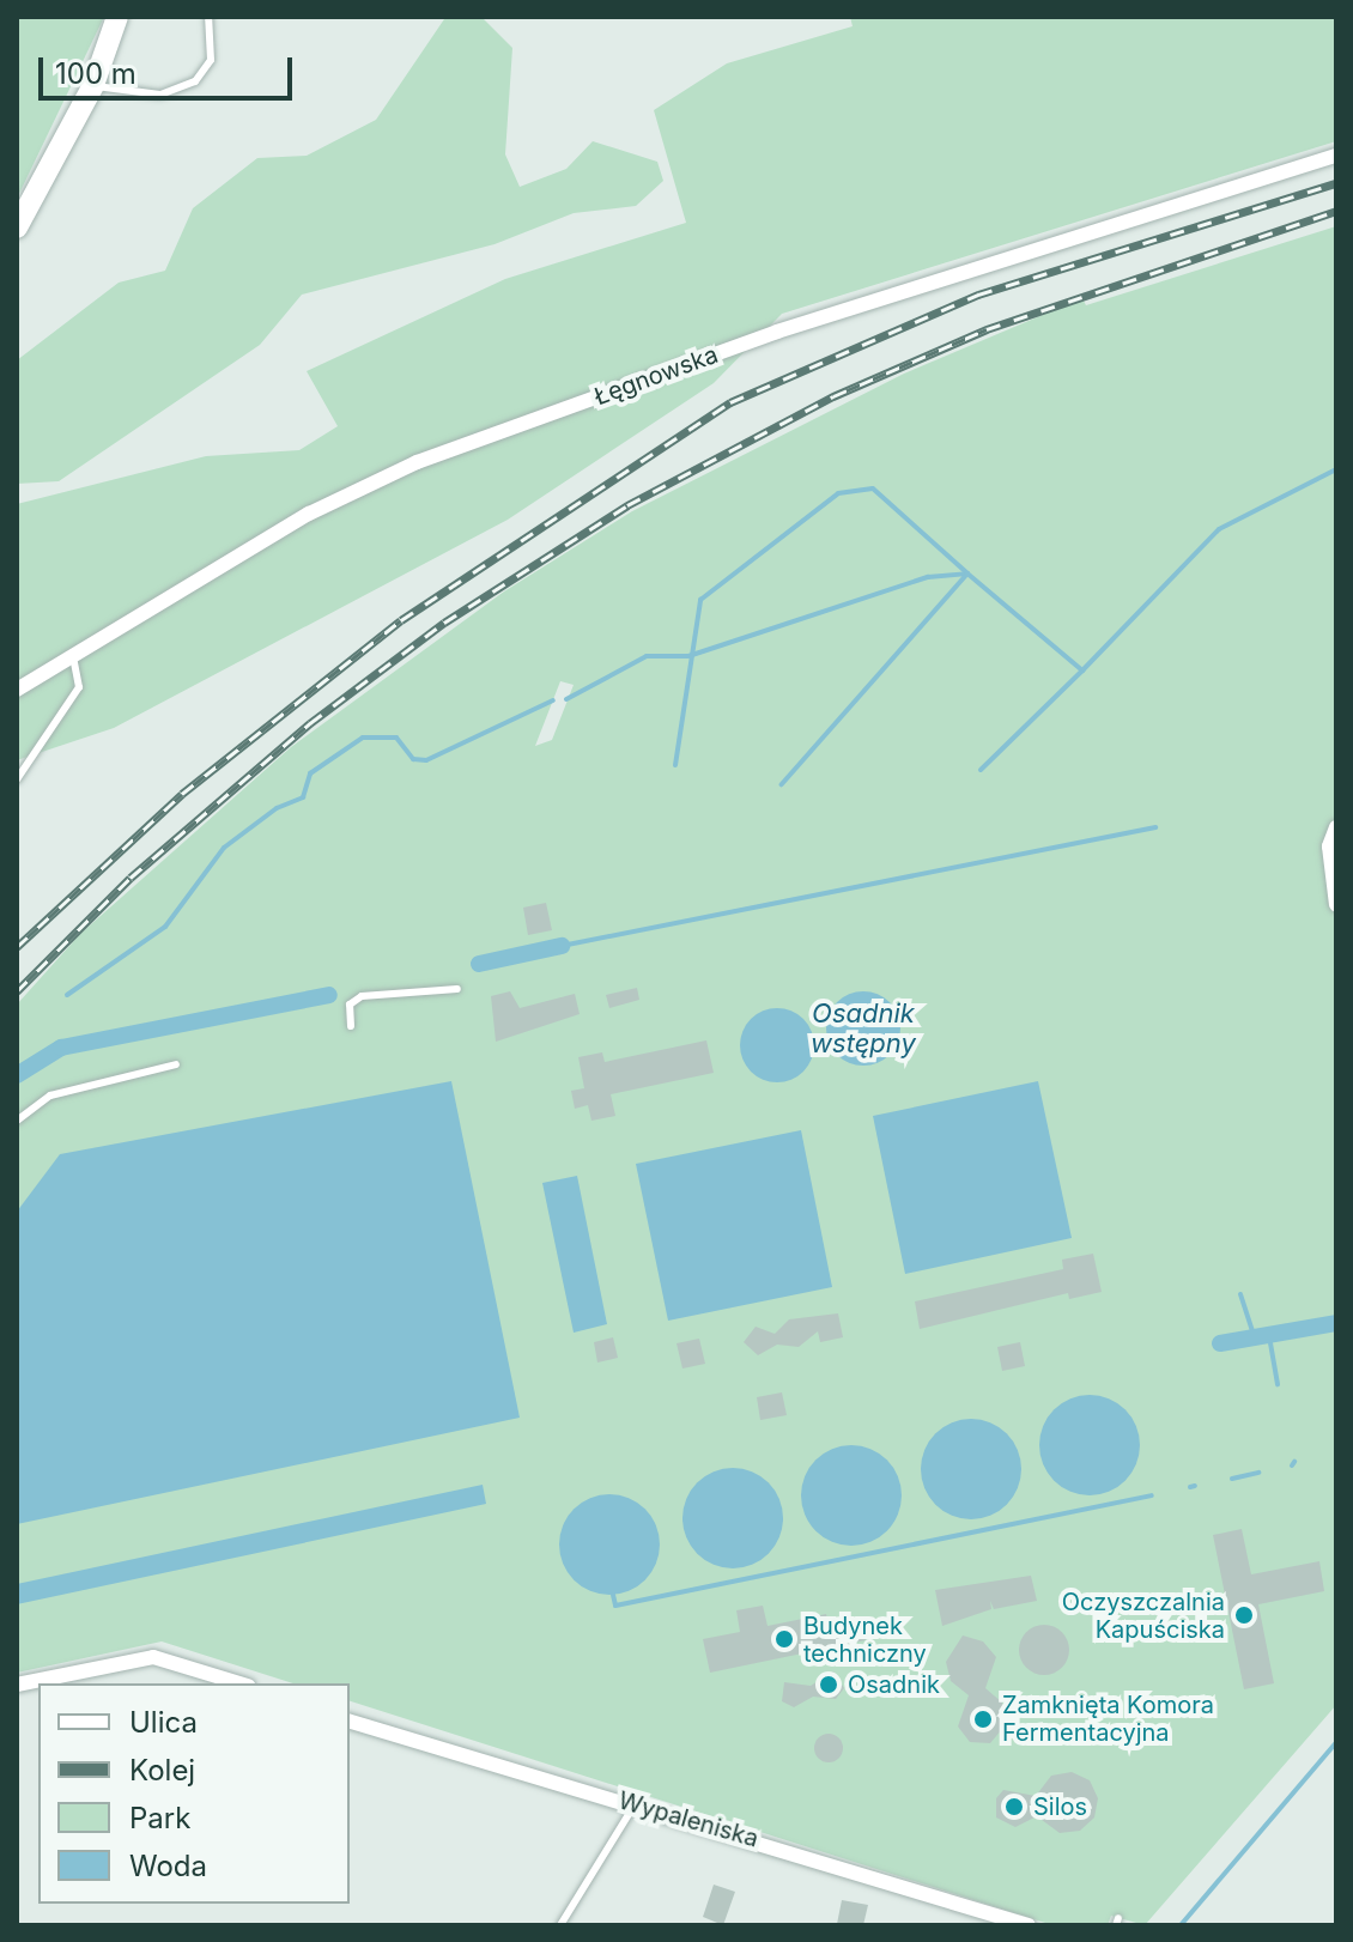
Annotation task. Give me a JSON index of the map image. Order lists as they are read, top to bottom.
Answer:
{
  "streets": {
    "street": ["Łęgnowska", "Wypaleniska"]
  },
  "water": ["Osadnik wstępny"],
  "places": [
    "Oczyszczalnia Kapuściska",
    "Budynek techniczny",
    "Osadnik",
    "Zamknięta Komora Fermentacyjna",
    "Silos"
  ],
  "legend": [
    "Ulica",
    "Kolej",
    "Park",
    "Woda"
  ],
  "scale_bar": "100 m"
}
